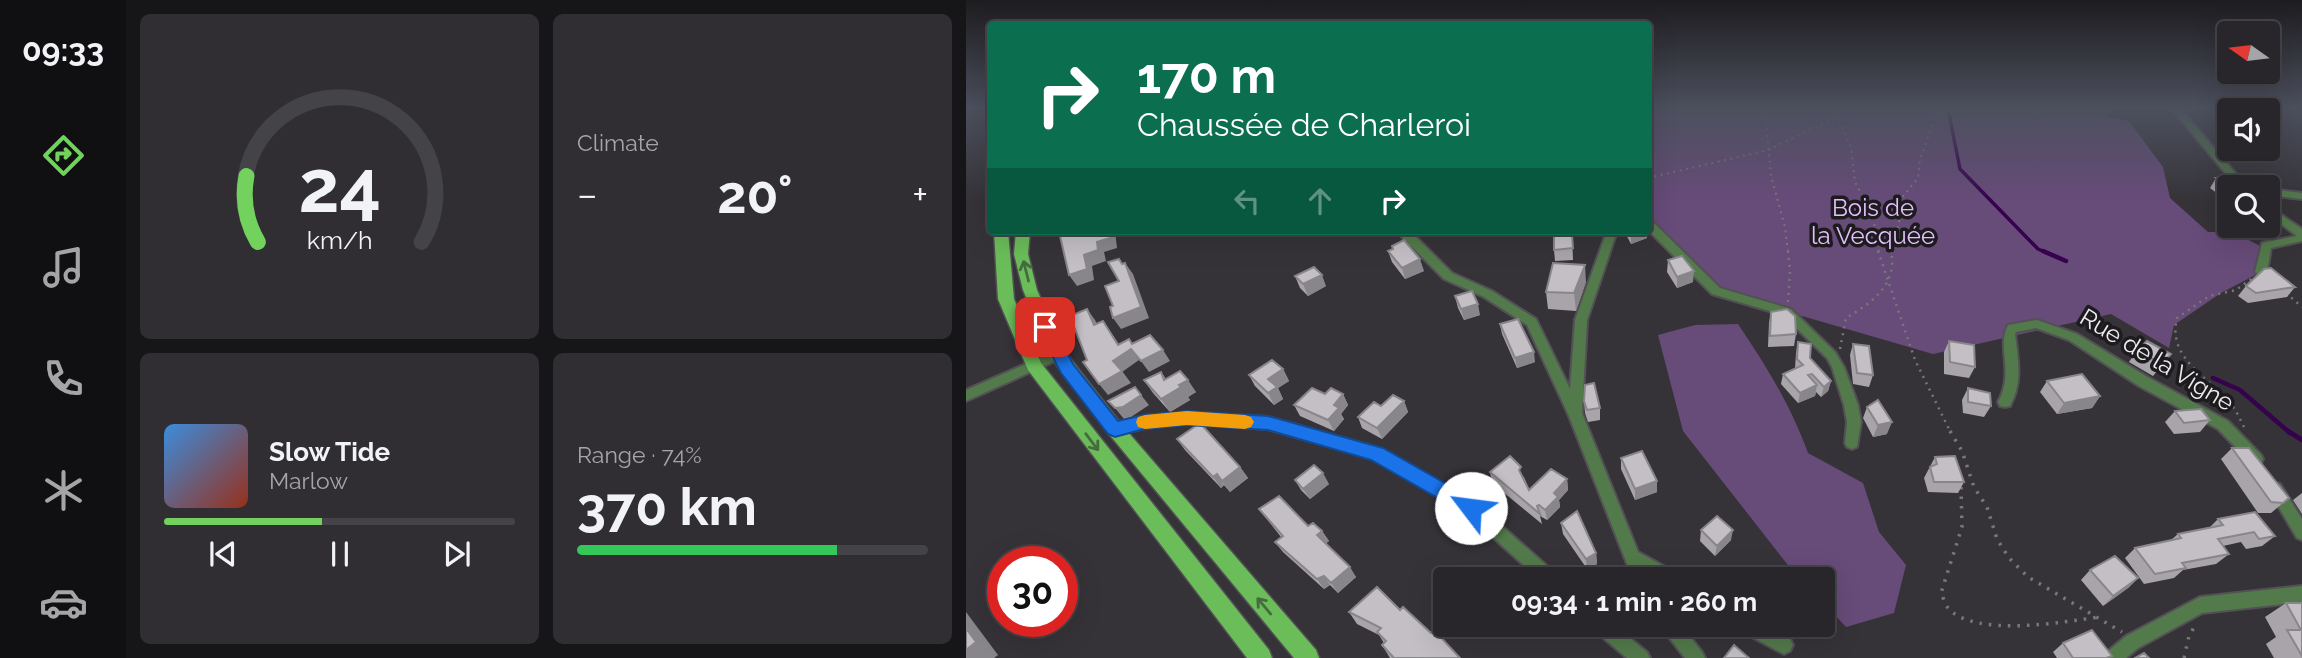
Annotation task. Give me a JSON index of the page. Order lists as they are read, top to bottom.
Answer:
{
  "streets": {
    "street": ["Rue de la Vigne"]
  },
  "parks": ["Bois de la Vecquée"],
  "north": "left",
  "page": {
    "tabs": "09:33",
    "tile": [
      "Climate",
      ["Range · 74%", "370 km"]
    ],
    "turn": ["170 m", "Chaussée de Charleroi"],
    "heat": ["−", "20°", "+"],
    "song": ["Slow Tide", "Marlow"],
    "limit": "30",
    "trip": "09:34 · 1 min · 260 m",
    "gauge": ["24", "km/h"]
  }
}
